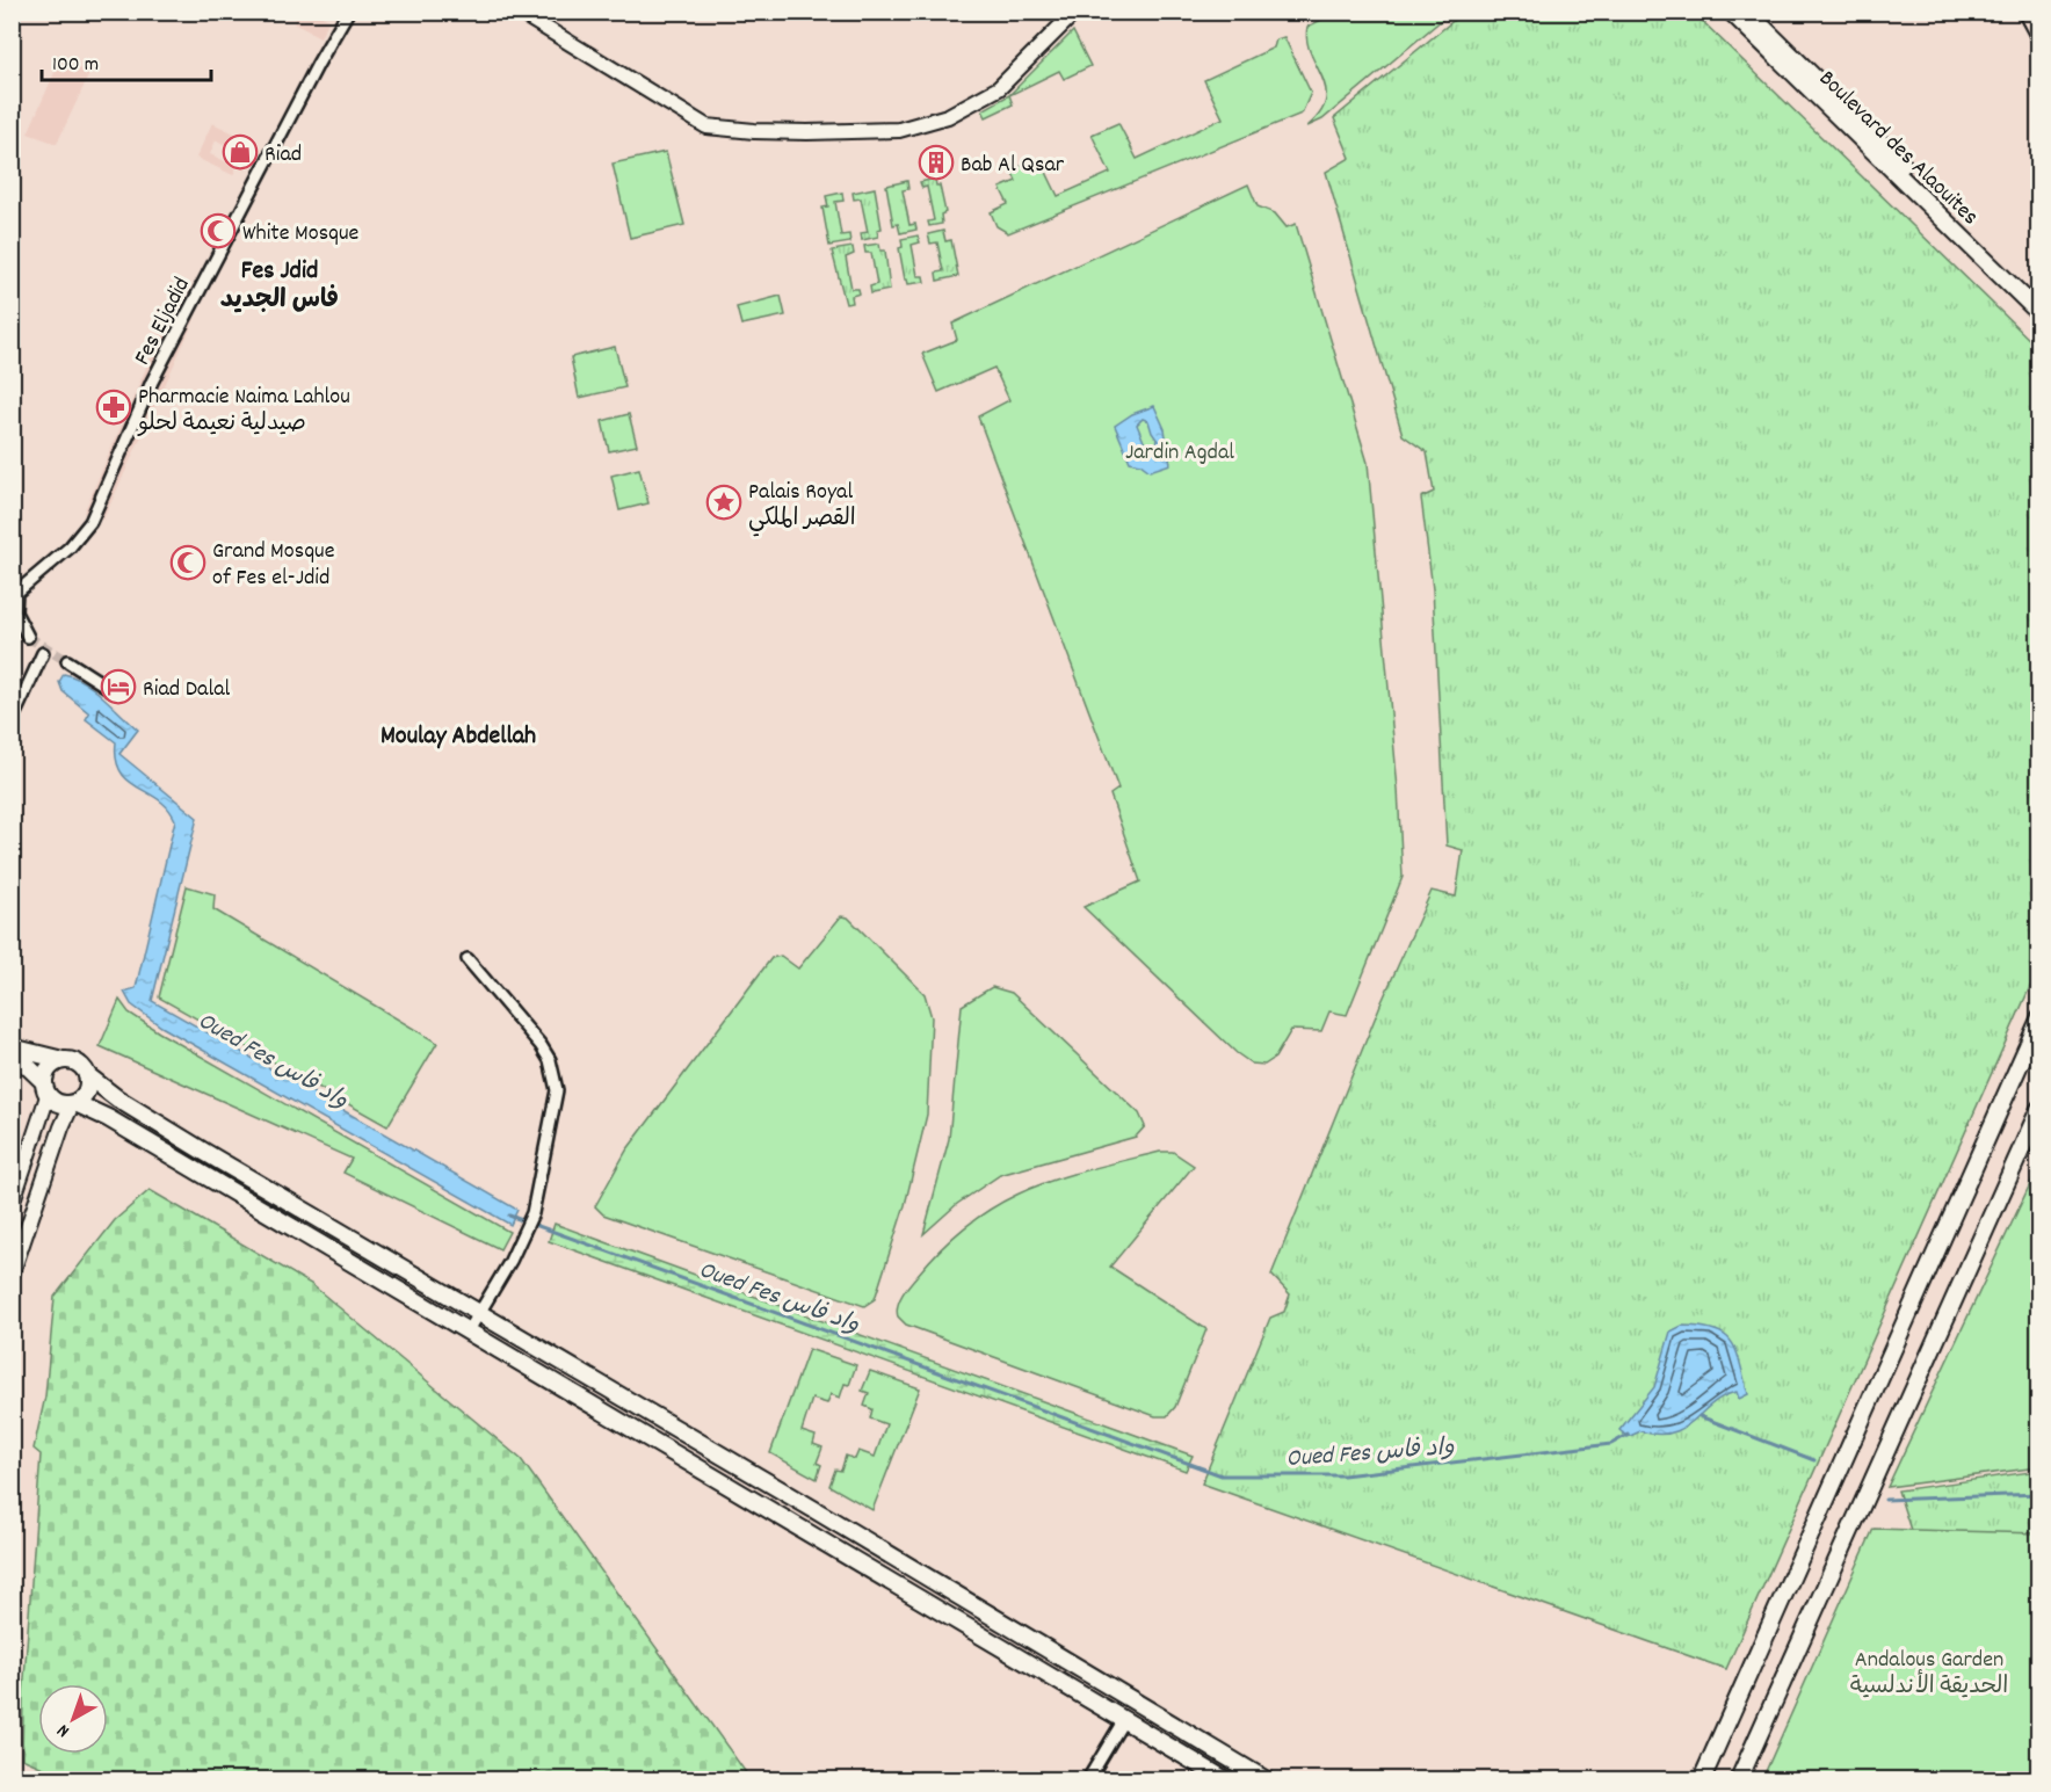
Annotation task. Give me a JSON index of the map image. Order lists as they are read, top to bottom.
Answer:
{
  "streets": {
    "main road": ["Boulevard des Alaouites"],
    "street": ["Fes Eljadid"]
  },
  "districts": ["Fes Jdid فاس الجديد", "Moulay Abdellah"],
  "water": ["Oued Fes واد فاس"],
  "parks": ["Jardin Agdal", "Andalous Garden الحديقة الأندلسية"],
  "places": {
    "shop": ["Riad"],
    "building": ["Bab Al Qsar"],
    "mosque": ["White Mosque", "Grand Mosque of Fes el-Jdid"],
    "pharmacy": ["Pharmacie Naima Lahlou صيدلية نعيمة لحلو"],
    "place": ["Palais Royal القصر الملكي"],
    "hotel": ["Riad Dalal"]
  },
  "scale_bar": "100 m",
  "north": "bottom left"
}
